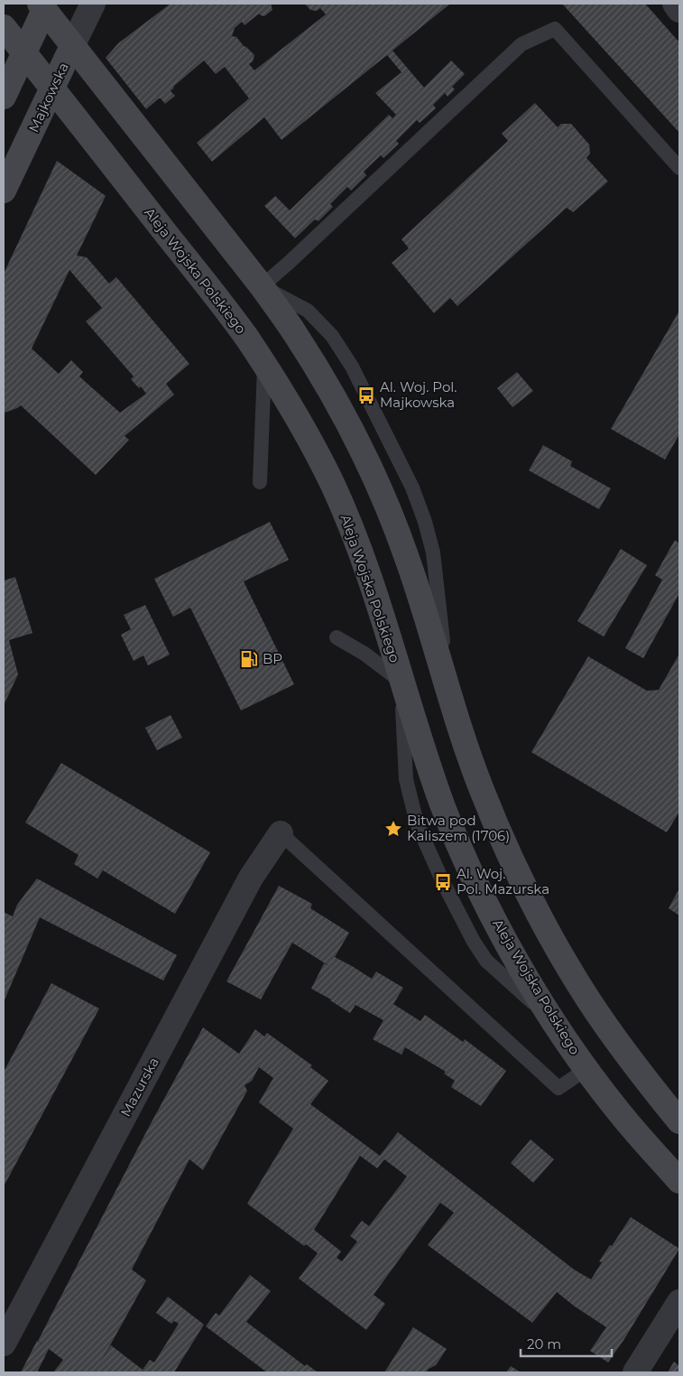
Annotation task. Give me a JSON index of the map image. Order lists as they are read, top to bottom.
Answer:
{
  "streets": {
    "main road": ["Majkowska", "Aleja Wojska Polskiego"],
    "street": ["Mazurska"]
  },
  "crossings": [
    ["Majkowska", "Aleja Wojska Polskiego"]
  ],
  "places": {
    "bus stop": ["Al. Woj. Pol. Majkowska", "Al. Woj. Pol. Mazurska"],
    "fuel station": ["BP"],
    "place": ["Bitwa pod Kaliszem (1706)"]
  },
  "scale_bar": "20 m"
}
